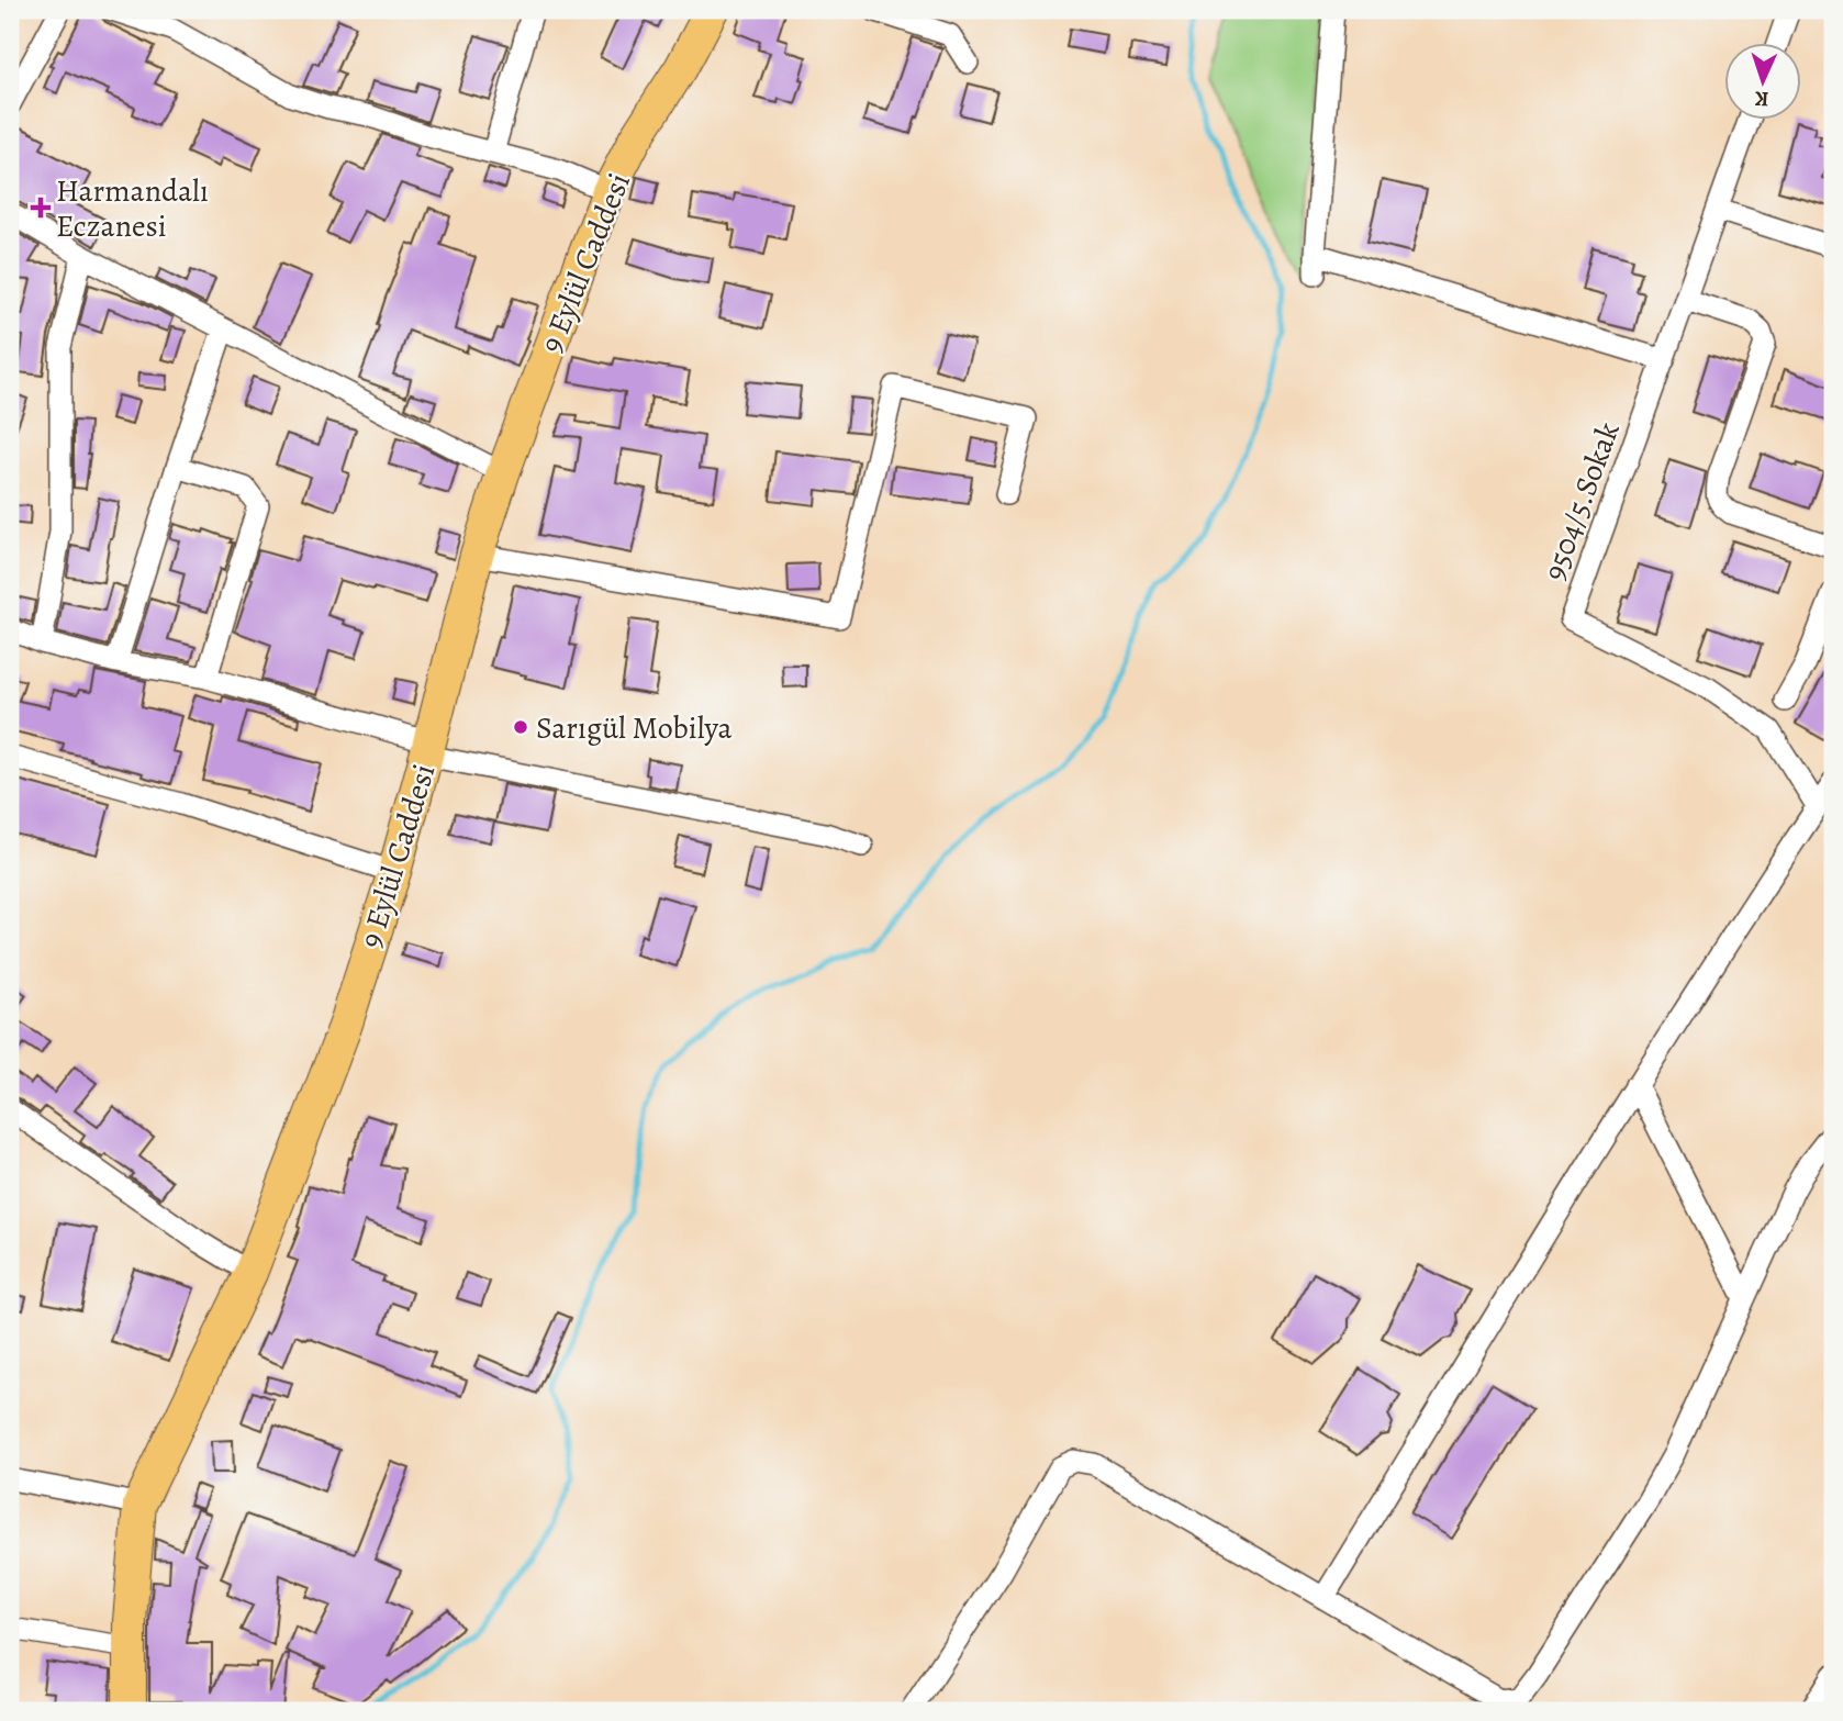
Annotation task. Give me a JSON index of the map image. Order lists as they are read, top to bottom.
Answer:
{
  "streets": {
    "main road": ["9 Eylül Caddesi"],
    "street": ["9504/5.Sokak"]
  },
  "places": {
    "health": ["Harmandalı Eczanesi"],
    "other": ["Sarıgül Mobilya"]
  },
  "north": "bottom"
}
